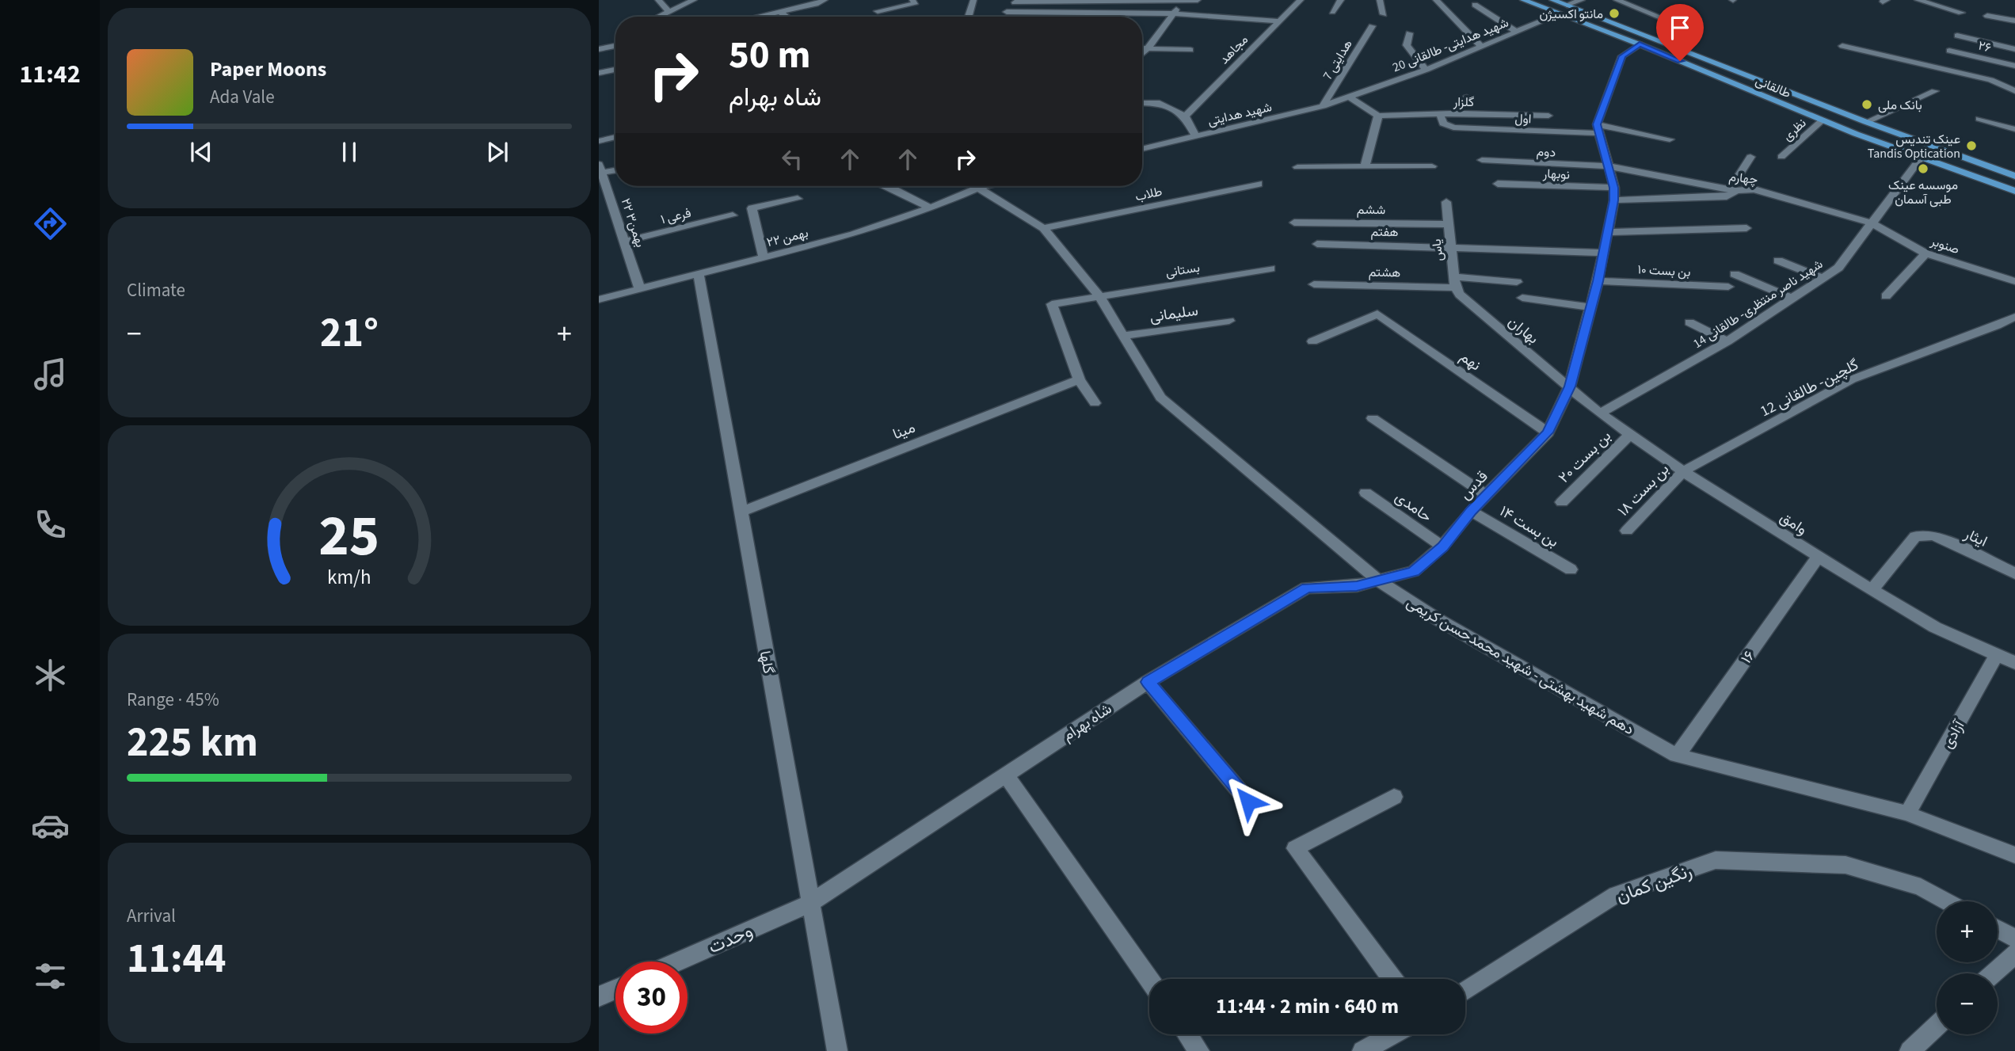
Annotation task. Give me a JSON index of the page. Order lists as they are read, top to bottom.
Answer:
{
  "streets": {
    "main road": ["طالقانی"],
    "street": [
      "شهید هدایتی- طالقانی 20",
      "۲۶",
      "مجاهد",
      "هدایتی 7",
      "گلزار",
      "شهید هدایتی",
      "اول",
      "نظری",
      "دوم",
      "نوبهار",
      "چهارم",
      "طلاب",
      "ششم",
      "فرعی ۱",
      "۲۲ بهمن۳",
      "هفتم",
      "۲۲ بهمن",
      "صنوبر",
      "یاس",
      "بستانی",
      "بن بست ۱۰",
      "هشتم",
      "شهید ناصر منتظری- طالقانی 14",
      "سلیمانی",
      "بهاران",
      "نهم",
      "گلچین- طالقانی 12",
      "مینا",
      "بن بست ۲۰",
      "قدس",
      "بن بست ۱۸",
      "حامدی",
      "وامق",
      "بن بست ۱۴",
      "ایثار",
      "۱۶",
      "گلها",
      "دهم شهید بهشتی - شهید محمدحسن کریمی",
      "شاه بهرام",
      "آزادی",
      "رنگین کمان",
      "وحدت"
    ]
  },
  "crossings": [
    ["شهید هدایتی- طالقانی 20", "طالقانی"],
    ["شهید هدایتی- طالقانی 20", "شهید هدایتی"],
    ["هدایتی 7", "شهید هدایتی"],
    ["طالقانی", "نظری"],
    ["طالقانی", "شهید ناصر منتظری- طالقانی 14"],
    ["گلزار", "اول"],
    ["اول", "قدس"],
    ["دوم", "چهارم"],
    ["دوم", "قدس"],
    ["نوبهار", "قدس"],
    ["چهارم", "صنوبر"],
    ["چهارم", "شهید ناصر منتظری- طالقانی 14"],
    ["چهارم", "قدس"],
    ["طلاب", "دهم شهید بهشتی - شهید محمدحسن کریمی"],
    ["ششم", "یاس"],
    ["فرعی ۱", "۲۲ بهمن۳"],
    ["۲۲ بهمن۳", "۲۲ بهمن"],
    ["هفتم", "یاس"],
    ["هفتم", "قدس"],
    ["۲۲ بهمن", "گلها"],
    ["۲۲ بهمن", "دهم شهید بهشتی - شهید محمدحسن کریمی"],
    ["صنوبر", "شهید ناصر منتظری- طالقانی 14"],
    ["یاس", "هشتم"],
    ["یاس", "بهاران"],
    ["بستانی", "دهم شهید بهشتی - شهید محمدحسن کریمی"],
    ["بن بست ۱۰", "قدس"],
    ["هشتم", "بهاران"],
    ["شهید ناصر منتظری- طالقانی 14", "وامق"],
    ["سلیمانی", "دهم شهید بهشتی - شهید محمدحسن کریمی"],
    ["بهاران", "قدس"],
    ["بهاران", "وامق"],
    ["نهم", "قدس"],
    ["گلچین- طالقانی 12", "بن بست ۱۸"],
    ["گلچین- طالقانی 12", "وامق"],
    ["مینا", "گلها"],
    ["بن بست ۲۰", "وامق"],
    ["قدس", "حامدی"],
    ["قدس", "وامق"],
    ["قدس", "بن بست ۱۴"],
    ["قدس", "دهم شهید بهشتی - شهید محمدحسن کریمی"],
    ["قدس", "شاه بهرام"],
    ["بن بست ۱۸", "وامق"],
    ["وامق", "ایثار"],
    ["وامق", "۱۶"],
    ["وامق", "آزادی"],
    ["۱۶", "دهم شهید بهشتی - شهید محمدحسن کریمی"],
    ["گلها", "شاه بهرام"],
    ["گلها", "وحدت"],
    ["دهم شهید بهشتی - شهید محمدحسن کریمی", "شاه بهرام"],
    ["دهم شهید بهشتی - شهید محمدحسن کریمی", "آزادی"],
    ["شاه بهرام", "وحدت"]
  ],
  "places": [
    "مانتو اكسيژن",
    "بانک ملی",
    "عینک تندیس Tandis Optication",
    "موسسه عینک طبی آسمان"
  ],
  "page": {
    "tabs": "11:42",
    "turn": ["50 m", "شاه بهرام"],
    "song": ["Paper Moons", "Ada Vale"],
    "tile": [
      "Climate",
      ["Range · 45%", "225 km"],
      ["Arrival", "11:44"]
    ],
    "heat": ["−", "21°", "+"],
    "map_buttons": ["+", "−"],
    "limit": "30",
    "trip": "11:44 · 2 min · 640 m",
    "gauge": ["25", "km/h"]
  }
}
